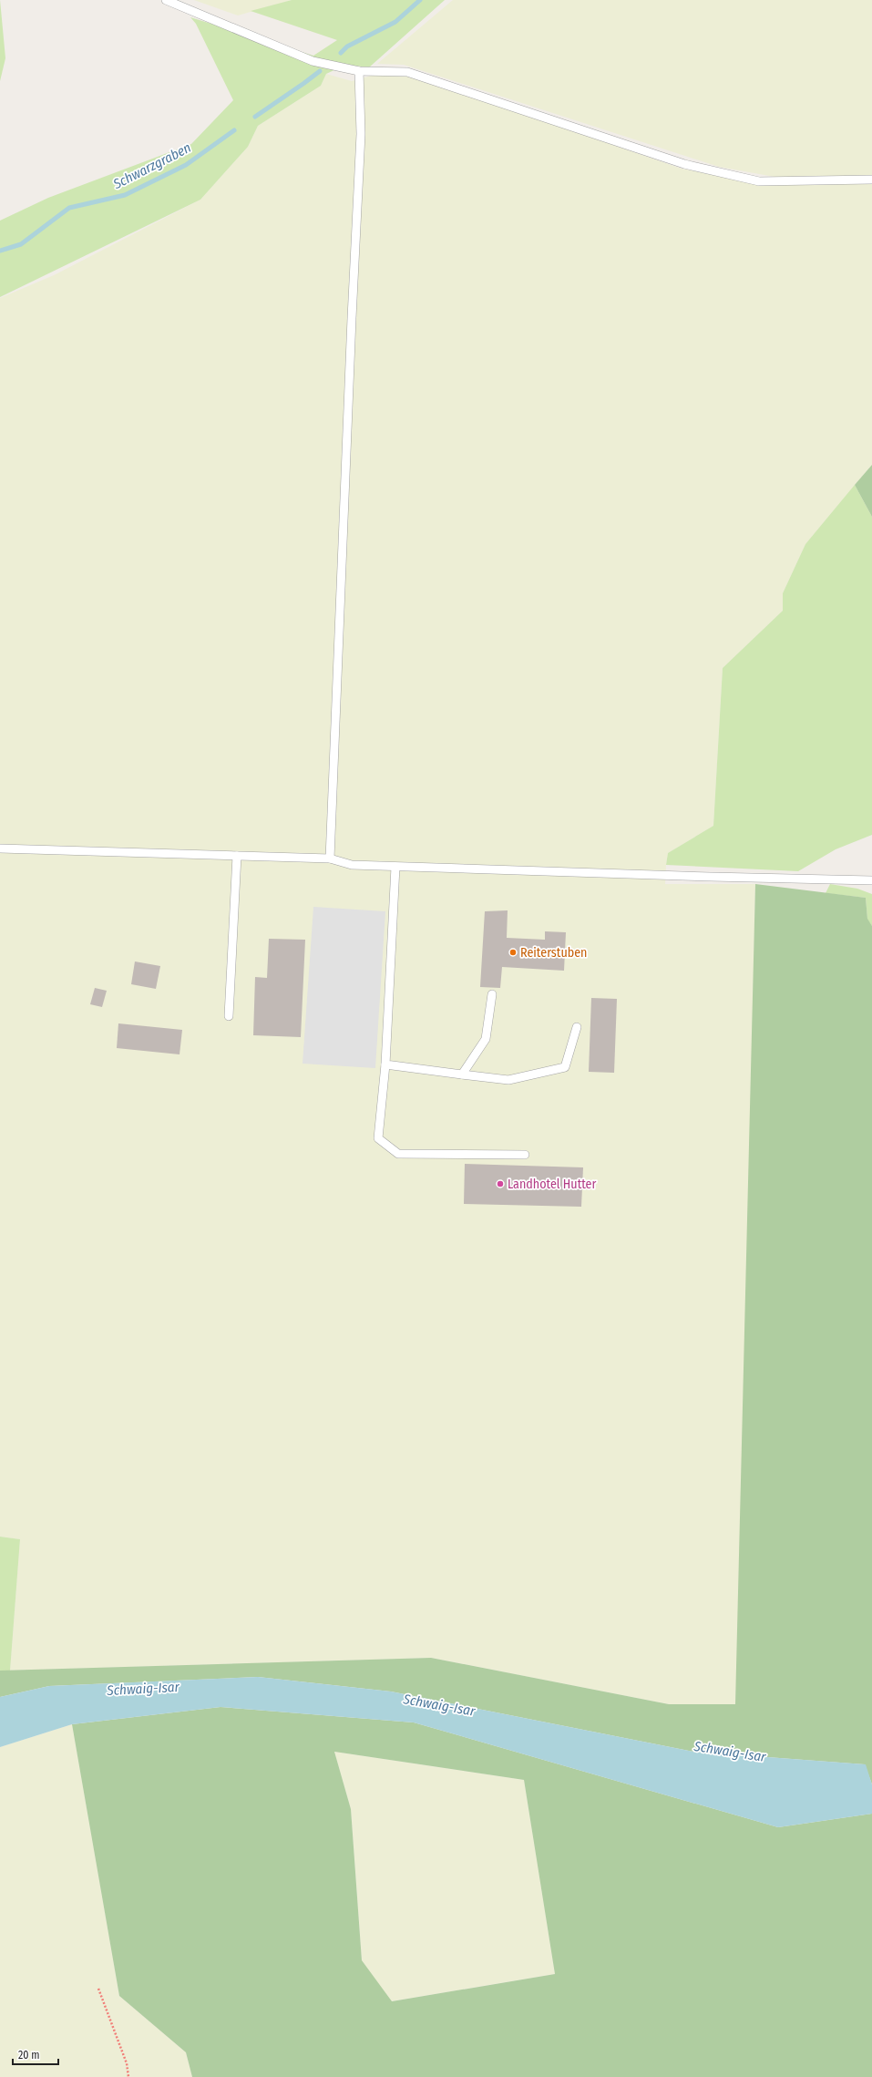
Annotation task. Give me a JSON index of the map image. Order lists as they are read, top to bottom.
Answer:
{
  "water": ["Schwarzgraben", "Schwaig-Isar"],
  "places": ["Reiterstuben", "Landhotel Hutter"],
  "scale_bar": "20 m"
}
